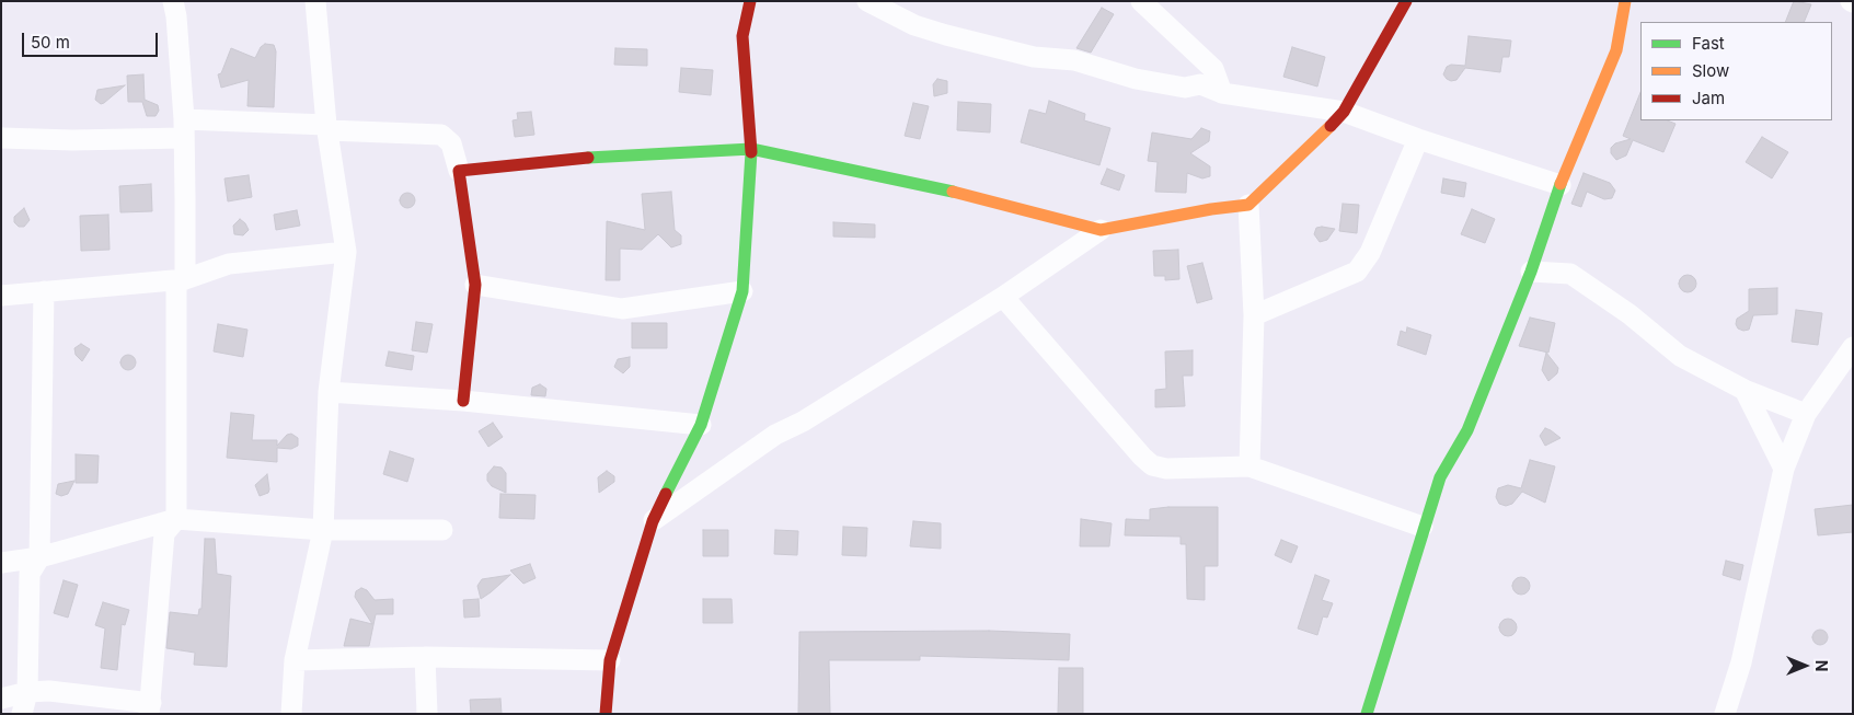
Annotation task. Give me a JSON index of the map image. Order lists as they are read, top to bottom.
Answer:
{
  "legend": ["Fast", "Slow", "Jam"],
  "scale_bar": "50 m",
  "north": "right"
}
